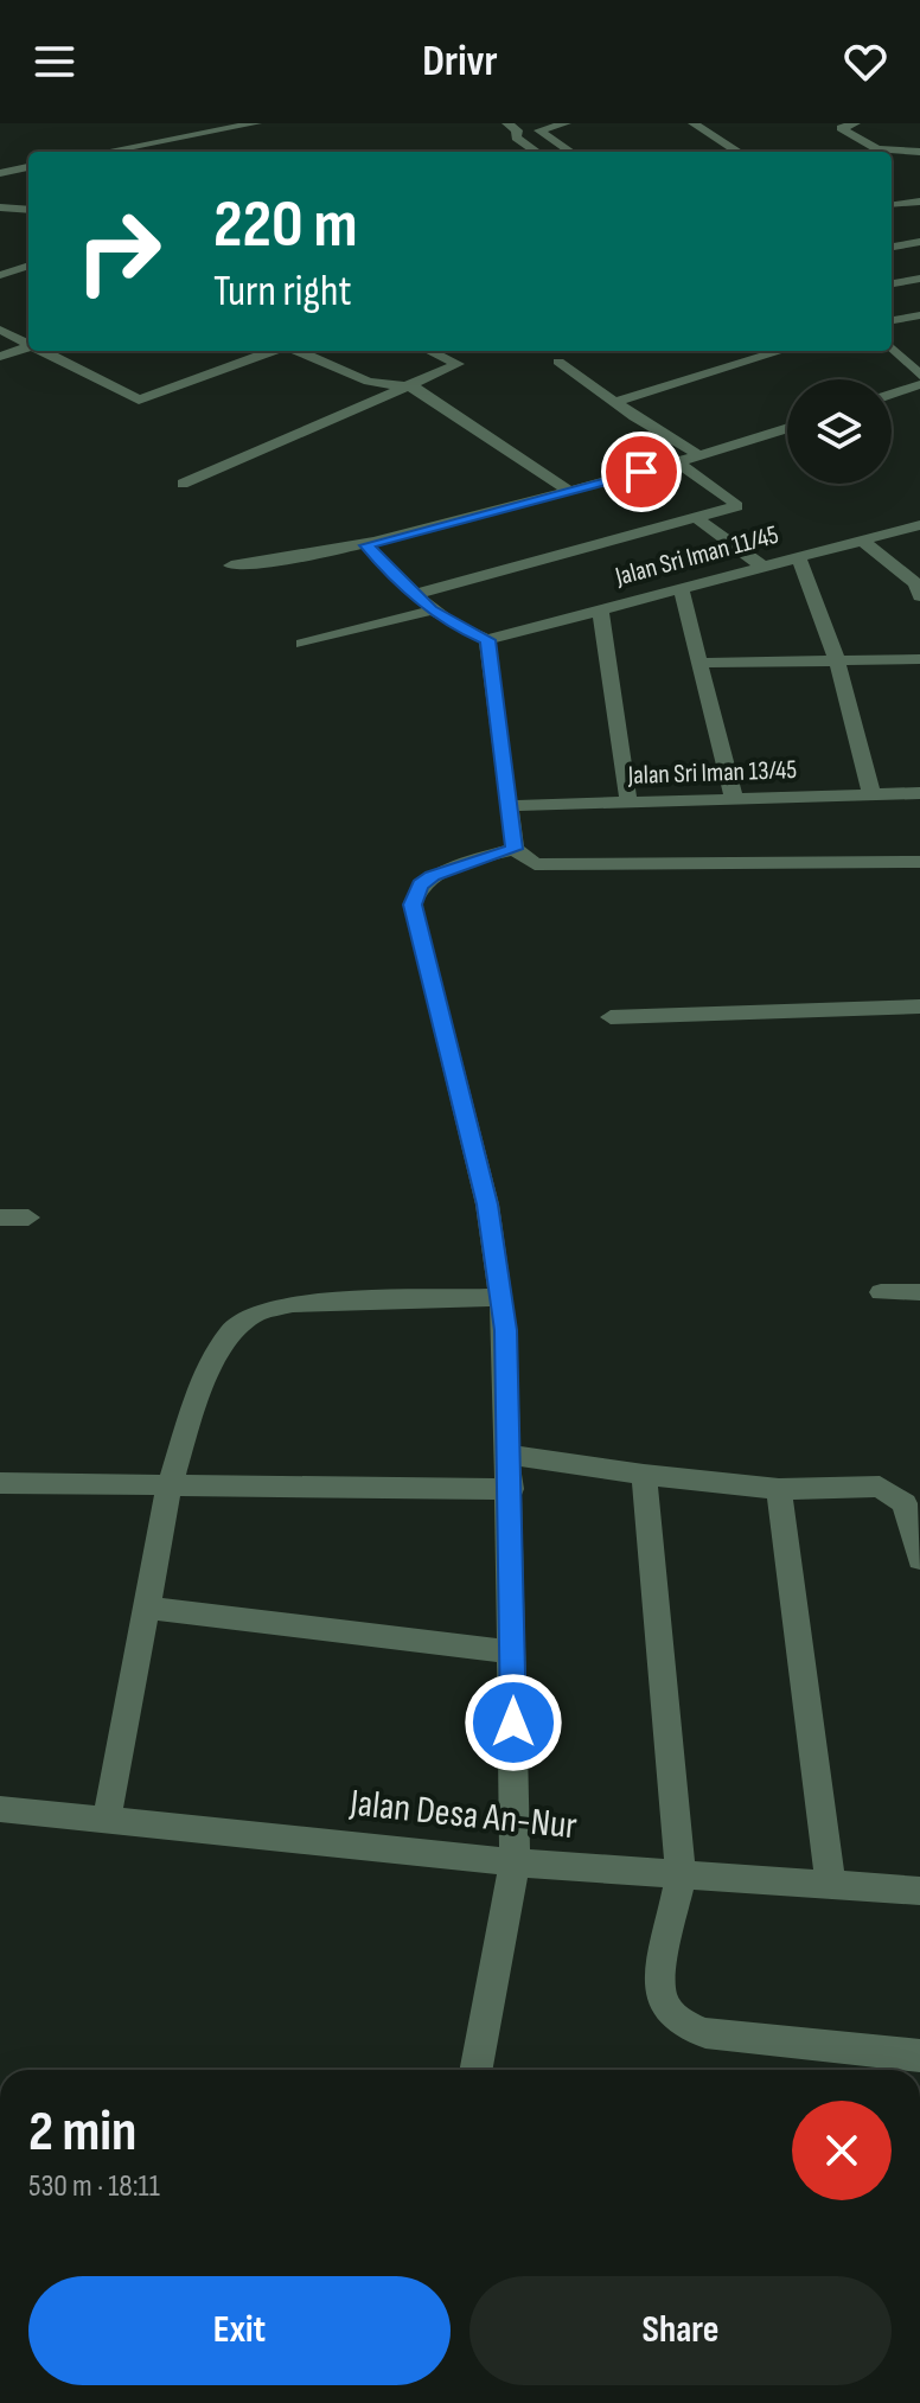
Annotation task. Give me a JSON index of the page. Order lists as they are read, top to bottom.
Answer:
{
  "streets": {
    "street": ["Jalan Sri Iman 11/45", "Jalan Sri Iman 13/45", "Jalan Desa An-Nur"]
  },
  "page": {
    "header": "Drivr",
    "turn": ["220 m", "Turn right"],
    "heading": ["2 min", "530 m · 18:11"],
    "buttons": ["Exit", "Share"]
  }
}
